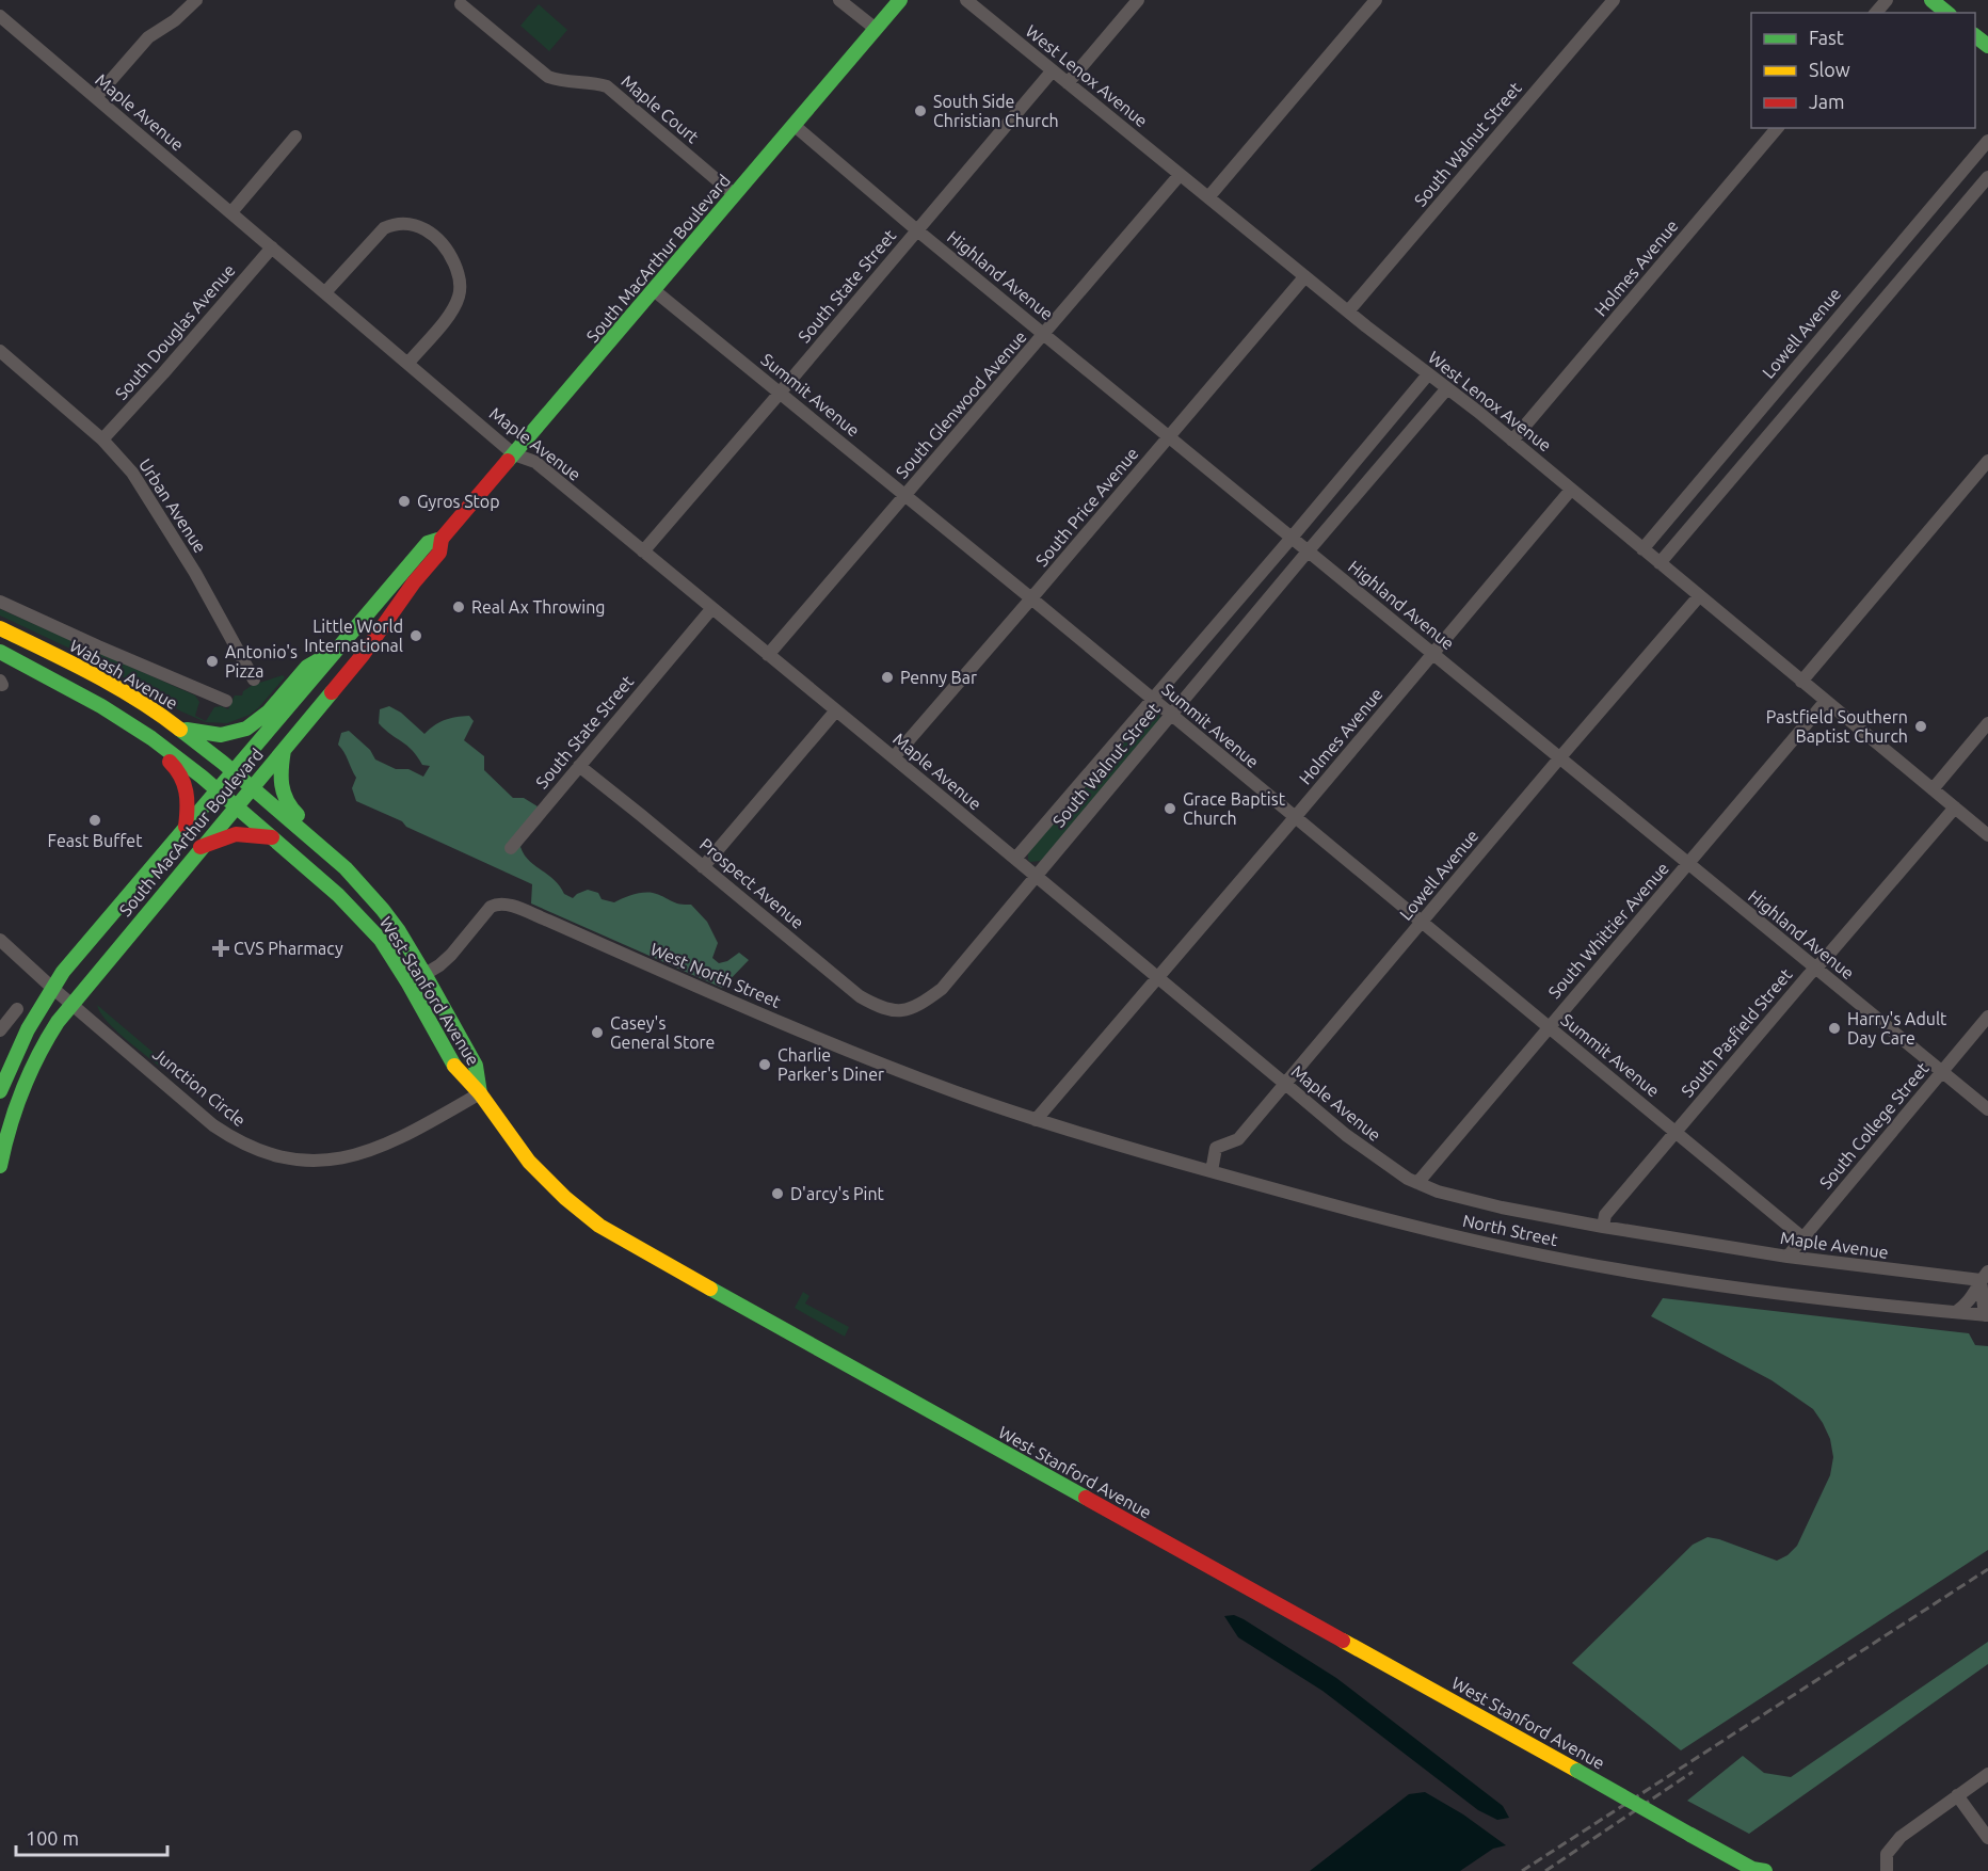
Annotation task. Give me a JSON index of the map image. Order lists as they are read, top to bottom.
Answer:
{
  "streets": {
    "main road": ["South MacArthur Boulevard", "Wabash Avenue", "West Stanford Avenue"],
    "street": [
      "West Lenox Avenue",
      "Maple Court",
      "Maple Avenue",
      "South Walnut Street",
      "Holmes Avenue",
      "Highland Avenue",
      "South State Street",
      "South Douglas Avenue",
      "Lowell Avenue",
      "Summit Avenue",
      "South Glenwood Avenue",
      "Urban Avenue",
      "South Price Avenue",
      "Prospect Avenue",
      "South Whittier Avenue",
      "West North Street",
      "South Pasfield Street",
      "Junction Circle",
      "South College Street",
      "North Street"
    ]
  },
  "crossings": [
    ["West Lenox Avenue", "South Walnut Street"],
    ["West Lenox Avenue", "Holmes Avenue"],
    ["West Lenox Avenue", "South State Street"],
    ["West Lenox Avenue", "Lowell Avenue"],
    ["West Lenox Avenue", "South Glenwood Avenue"],
    ["West Lenox Avenue", "South Price Avenue"],
    ["West Lenox Avenue", "South Whittier Avenue"],
    ["West Lenox Avenue", "South Pasfield Street"],
    ["Maple Court", "South MacArthur Boulevard"],
    ["Maple Avenue", "South Walnut Street"],
    ["Maple Avenue", "South MacArthur Boulevard"],
    ["Maple Avenue", "Holmes Avenue"],
    ["Maple Avenue", "South State Street"],
    ["Maple Avenue", "South Douglas Avenue"],
    ["Maple Avenue", "Lowell Avenue"],
    ["Maple Avenue", "South Glenwood Avenue"],
    ["Maple Avenue", "South Price Avenue"],
    ["Maple Avenue", "South Whittier Avenue"],
    ["Maple Avenue", "South Pasfield Street"],
    ["Maple Avenue", "South College Street"],
    ["South Walnut Street", "Highland Avenue"],
    ["South Walnut Street", "Summit Avenue"],
    ["South Walnut Street", "Prospect Avenue"],
    ["South MacArthur Boulevard", "Highland Avenue"],
    ["South MacArthur Boulevard", "Summit Avenue"],
    ["South MacArthur Boulevard", "Wabash Avenue"],
    ["South MacArthur Boulevard", "West Stanford Avenue"],
    ["South MacArthur Boulevard", "Junction Circle"],
    ["Holmes Avenue", "Highland Avenue"],
    ["Holmes Avenue", "Summit Avenue"],
    ["Holmes Avenue", "West North Street"],
    ["Holmes Avenue", "North Street"],
    ["Highland Avenue", "South State Street"],
    ["Highland Avenue", "Lowell Avenue"],
    ["Highland Avenue", "South Glenwood Avenue"],
    ["Highland Avenue", "South Price Avenue"],
    ["Highland Avenue", "South Whittier Avenue"],
    ["Highland Avenue", "South Pasfield Street"],
    ["Highland Avenue", "South College Street"],
    ["South State Street", "Summit Avenue"],
    ["South State Street", "Prospect Avenue"],
    ["South Douglas Avenue", "Urban Avenue"],
    ["Lowell Avenue", "Summit Avenue"],
    ["Lowell Avenue", "North Street"],
    ["Summit Avenue", "South Glenwood Avenue"],
    ["Summit Avenue", "South Price Avenue"],
    ["Summit Avenue", "South Whittier Avenue"],
    ["Summit Avenue", "South Pasfield Street"],
    ["Summit Avenue", "South College Street"],
    ["Wabash Avenue", "West Stanford Avenue"],
    ["West North Street", "West Stanford Avenue"],
    ["West North Street", "North Street"],
    ["West Stanford Avenue", "Junction Circle"]
  ],
  "places": {
    "other": [
      "South Side Christian Church",
      "Gyros Stop",
      "Real Ax Throwing",
      "Little World International",
      "Antonio's Pizza",
      "Penny Bar",
      "Pastfield Southern Baptist Church",
      "Grace Baptist Church",
      "Feast Buffet",
      "Harry's Adult Day Care",
      "Casey's General Store",
      "Charlie Parker's Diner",
      "D'arcy's Pint"
    ],
    "health": ["CVS Pharmacy"]
  },
  "legend": ["Fast", "Slow", "Jam"],
  "scale_bar": "100 m"
}
